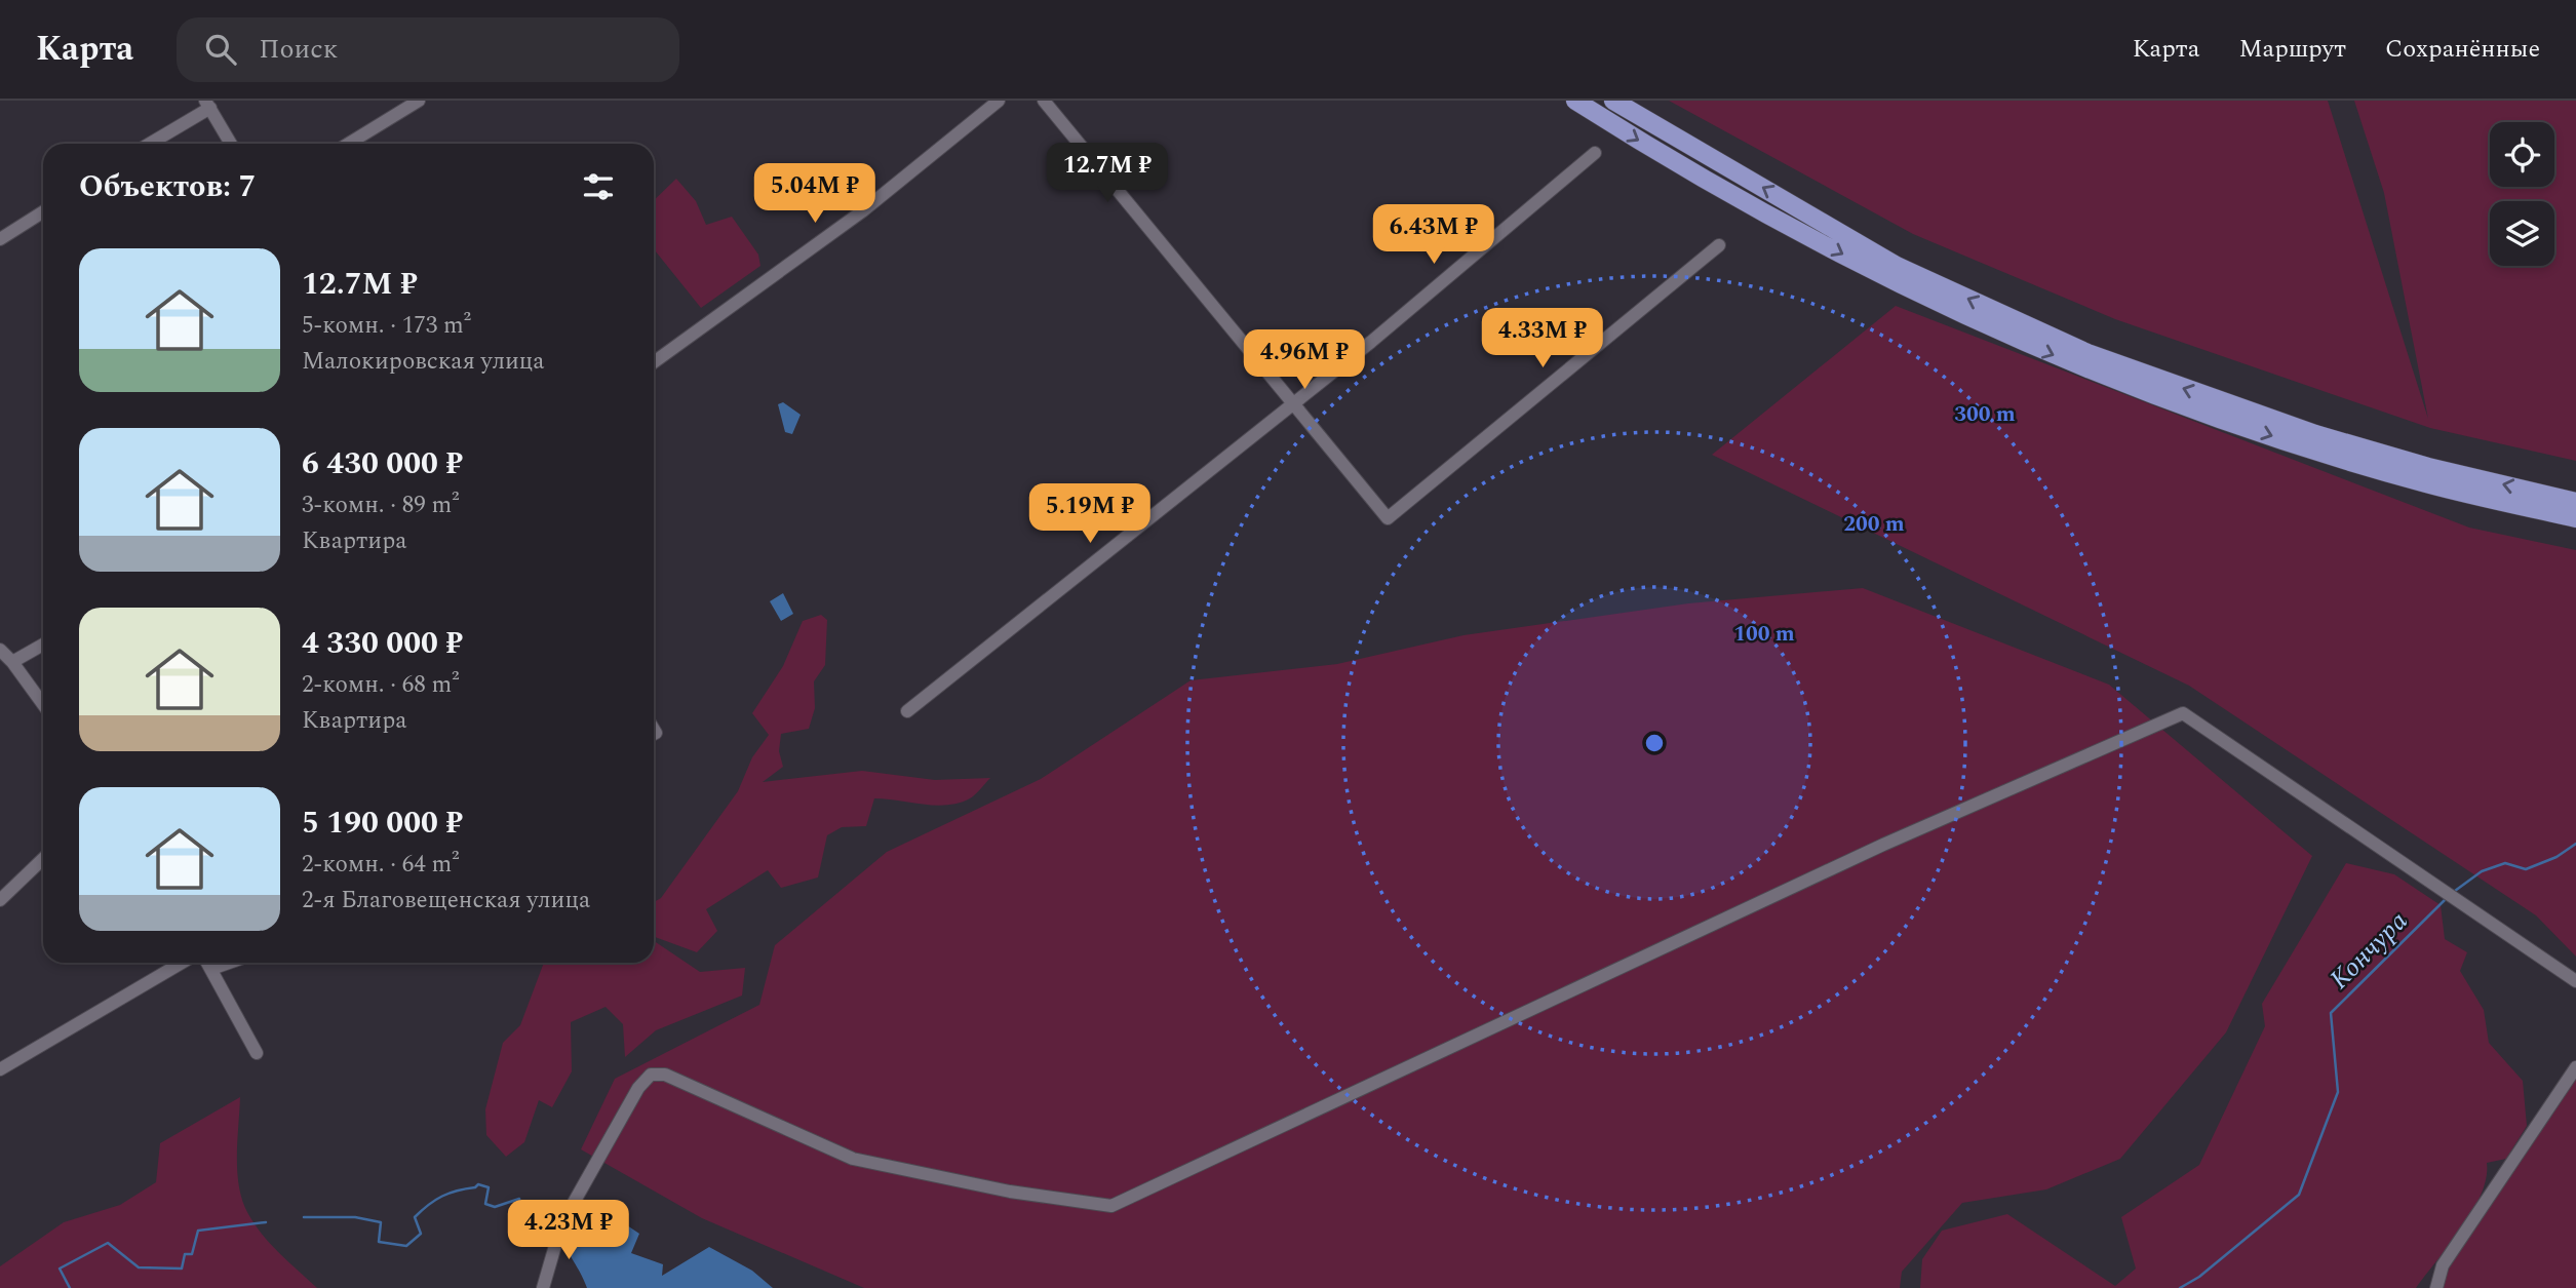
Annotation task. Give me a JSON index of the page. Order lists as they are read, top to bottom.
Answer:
{
  "water": ["Кончура"],
  "page": {
    "header": "Карта",
    "search": "Поиск",
    "nav": ["Карта", "Маршрут", "Сохранённые"],
    "price": [
      "12.7M ₽",
      "5.04M ₽",
      "6.43M ₽",
      "4.33M ₽",
      "4.96M ₽",
      "5.19M ₽",
      "4.23M ₽"
    ],
    "heading": "Объектов: 7",
    "list": [
      {
        "name": "12.7M ₽",
        "note": "5-комн. · 173 m² · Малокировская улица"
      },
      {
        "name": "6 430 000 ₽",
        "note": "3-комн. · 89 m² · Квартира"
      },
      {
        "name": "4 330 000 ₽",
        "note": "2-комн. · 68 m² · Квартира"
      },
      {
        "name": "5 190 000 ₽",
        "note": "2-комн. · 64 m² · 2-я Благовещенская улица"
      }
    ]
  },
  "rings": ["300 m", "200 m", "100 m"]
}
